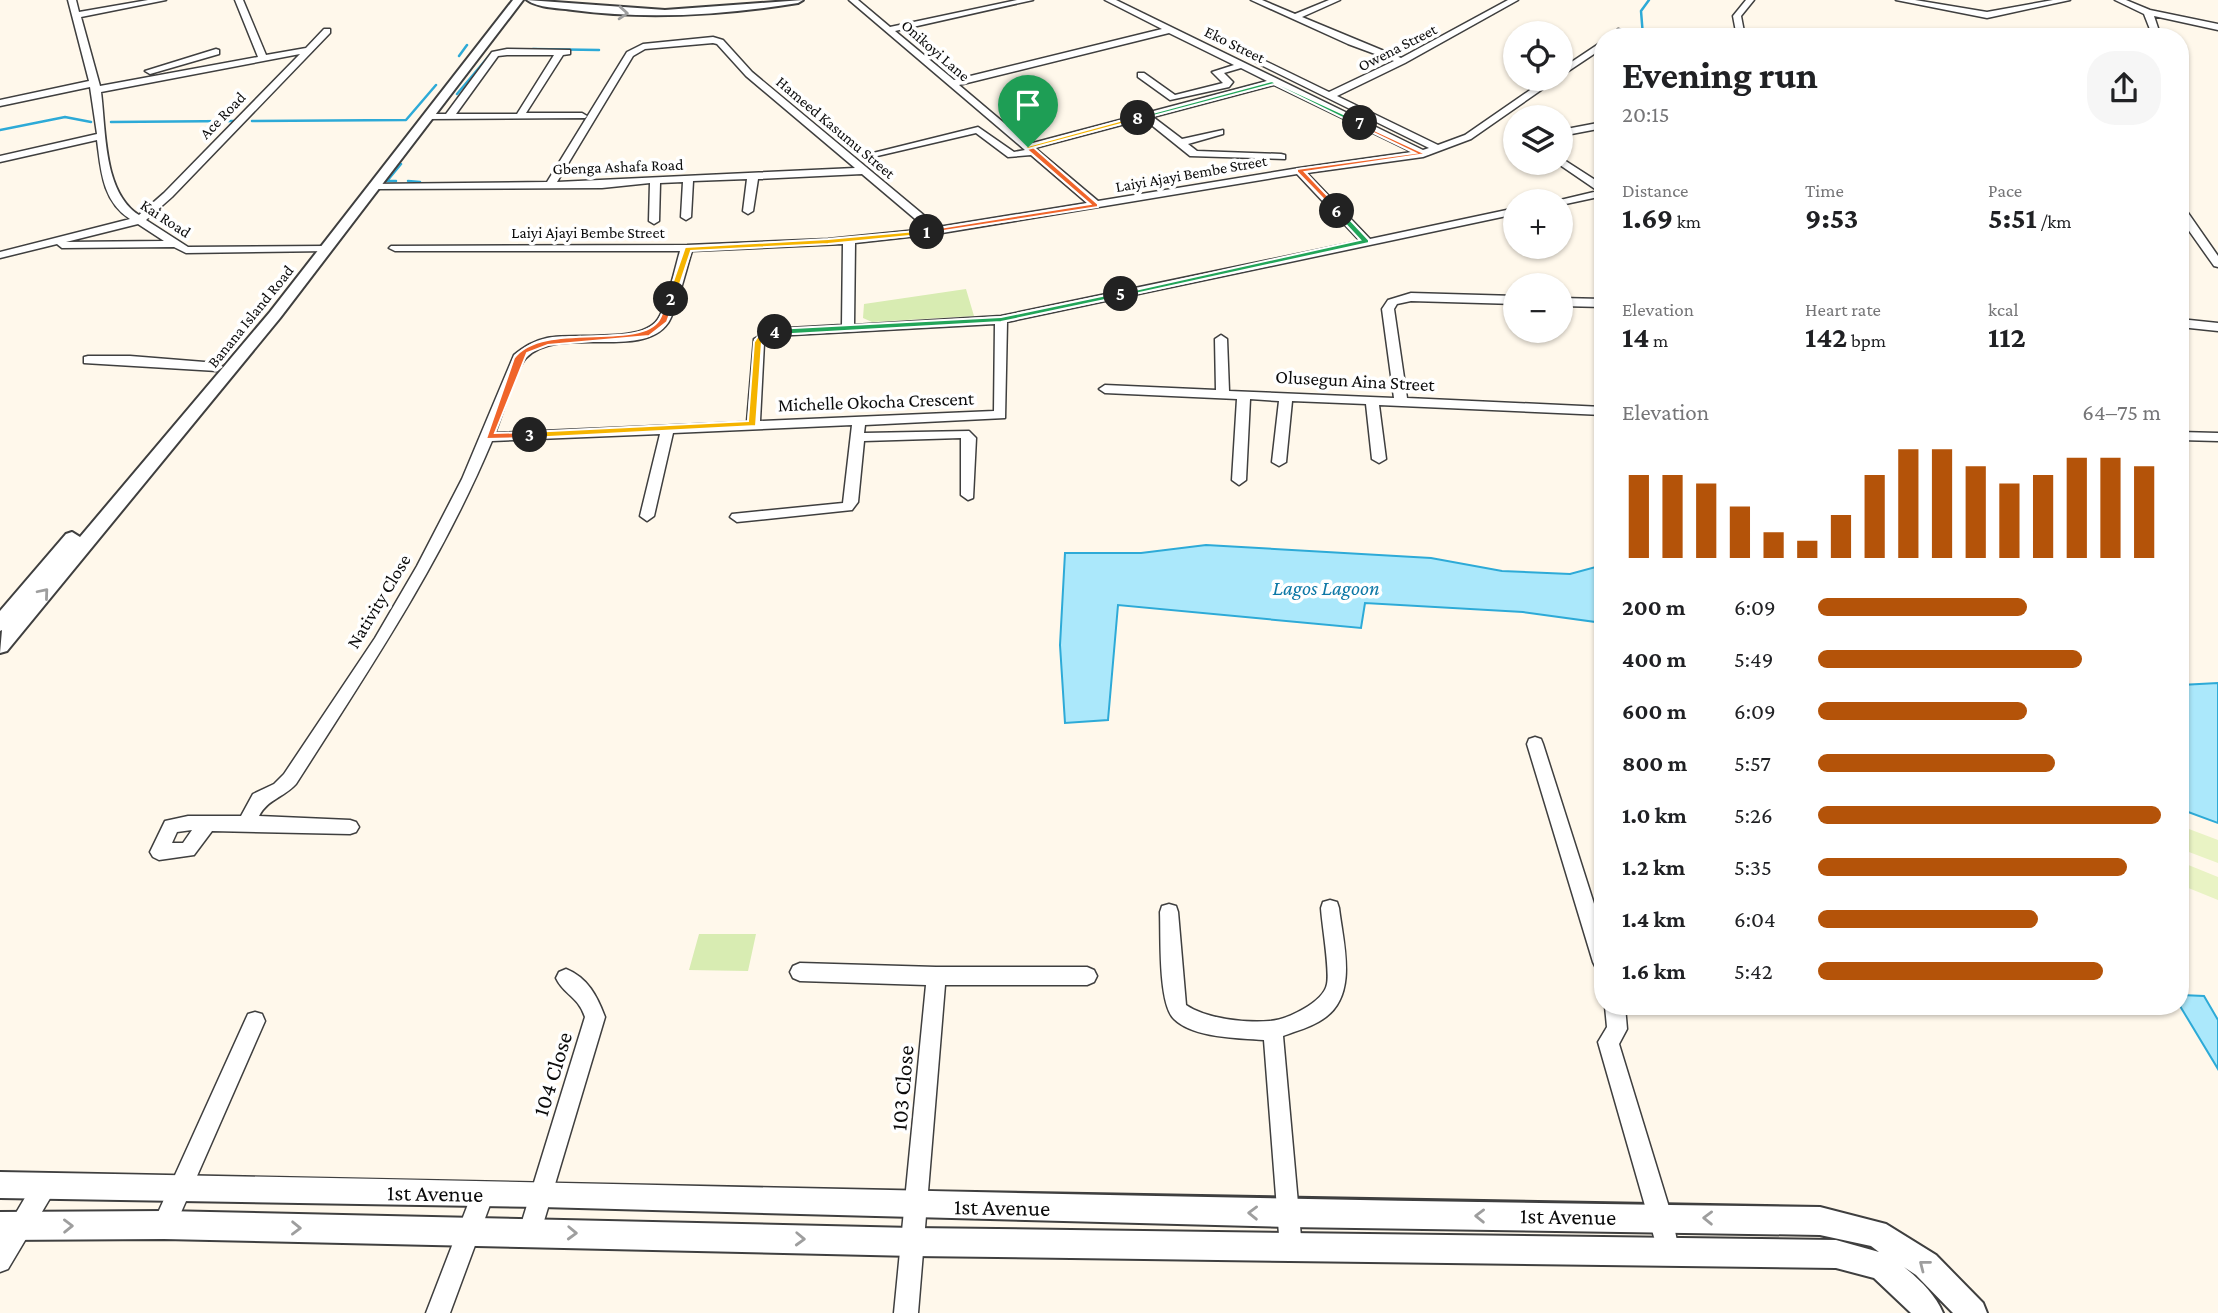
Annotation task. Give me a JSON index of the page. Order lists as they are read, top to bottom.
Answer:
{
  "streets": {
    "street": [
      "Eko Street",
      "Owena Street",
      "Onikoyi Lane",
      "Ace Road",
      "Hameed Kasumu Street",
      "Gbenga Ashafa Road",
      "Laiyi Ajayi Bembe Street",
      "Kai Road",
      "Banana Island Road",
      "Olusegun Aina Street",
      "Michelle Okocha Crescent",
      "Nativity Close",
      "104 Close",
      "103 Close",
      "1st Avenue"
    ]
  },
  "crossings": [
    ["Eko Street", "Owena Street"],
    ["Eko Street", "Laiyi Ajayi Bembe Street"],
    ["Onikoyi Lane", "Laiyi Ajayi Bembe Street"],
    ["Ace Road", "Kai Road"],
    ["Hameed Kasumu Street", "Gbenga Ashafa Road"],
    ["Hameed Kasumu Street", "Laiyi Ajayi Bembe Street"],
    ["Gbenga Ashafa Road", "Banana Island Road"],
    ["Laiyi Ajayi Bembe Street", "Nativity Close"],
    ["Kai Road", "Banana Island Road"],
    ["Michelle Okocha Crescent", "Nativity Close"],
    ["104 Close", "1st Avenue"],
    ["103 Close", "1st Avenue"]
  ],
  "water": ["Lagos Lagoon"],
  "page": {
    "map_buttons": ["+", "−"],
    "heading": ["Evening run", "20:15"],
    "pins": [
      "8",
      "7",
      "6",
      "1",
      "5",
      "2",
      "4",
      "3"
    ],
    "stats": [
      ["Distance", "1.69 km"],
      ["Time", "9:53"],
      ["Pace", "5:51 /km"],
      ["Elevation", "14 m"],
      ["Heart rate", "142 bpm"],
      ["kcal", "112"]
    ],
    "chart": ["Elevation", "64–75 m"],
    "list": [
      {
        "name": "200 m",
        "note": "6:09"
      },
      {
        "name": "400 m",
        "note": "5:49"
      },
      {
        "name": "600 m",
        "note": "6:09"
      },
      {
        "name": "800 m",
        "note": "5:57"
      },
      {
        "name": "1.0 km",
        "note": "5:26"
      },
      {
        "name": "1.2 km",
        "note": "5:35"
      },
      {
        "name": "1.4 km",
        "note": "6:04"
      },
      {
        "name": "1.6 km",
        "note": "5:42"
      }
    ]
  }
}
